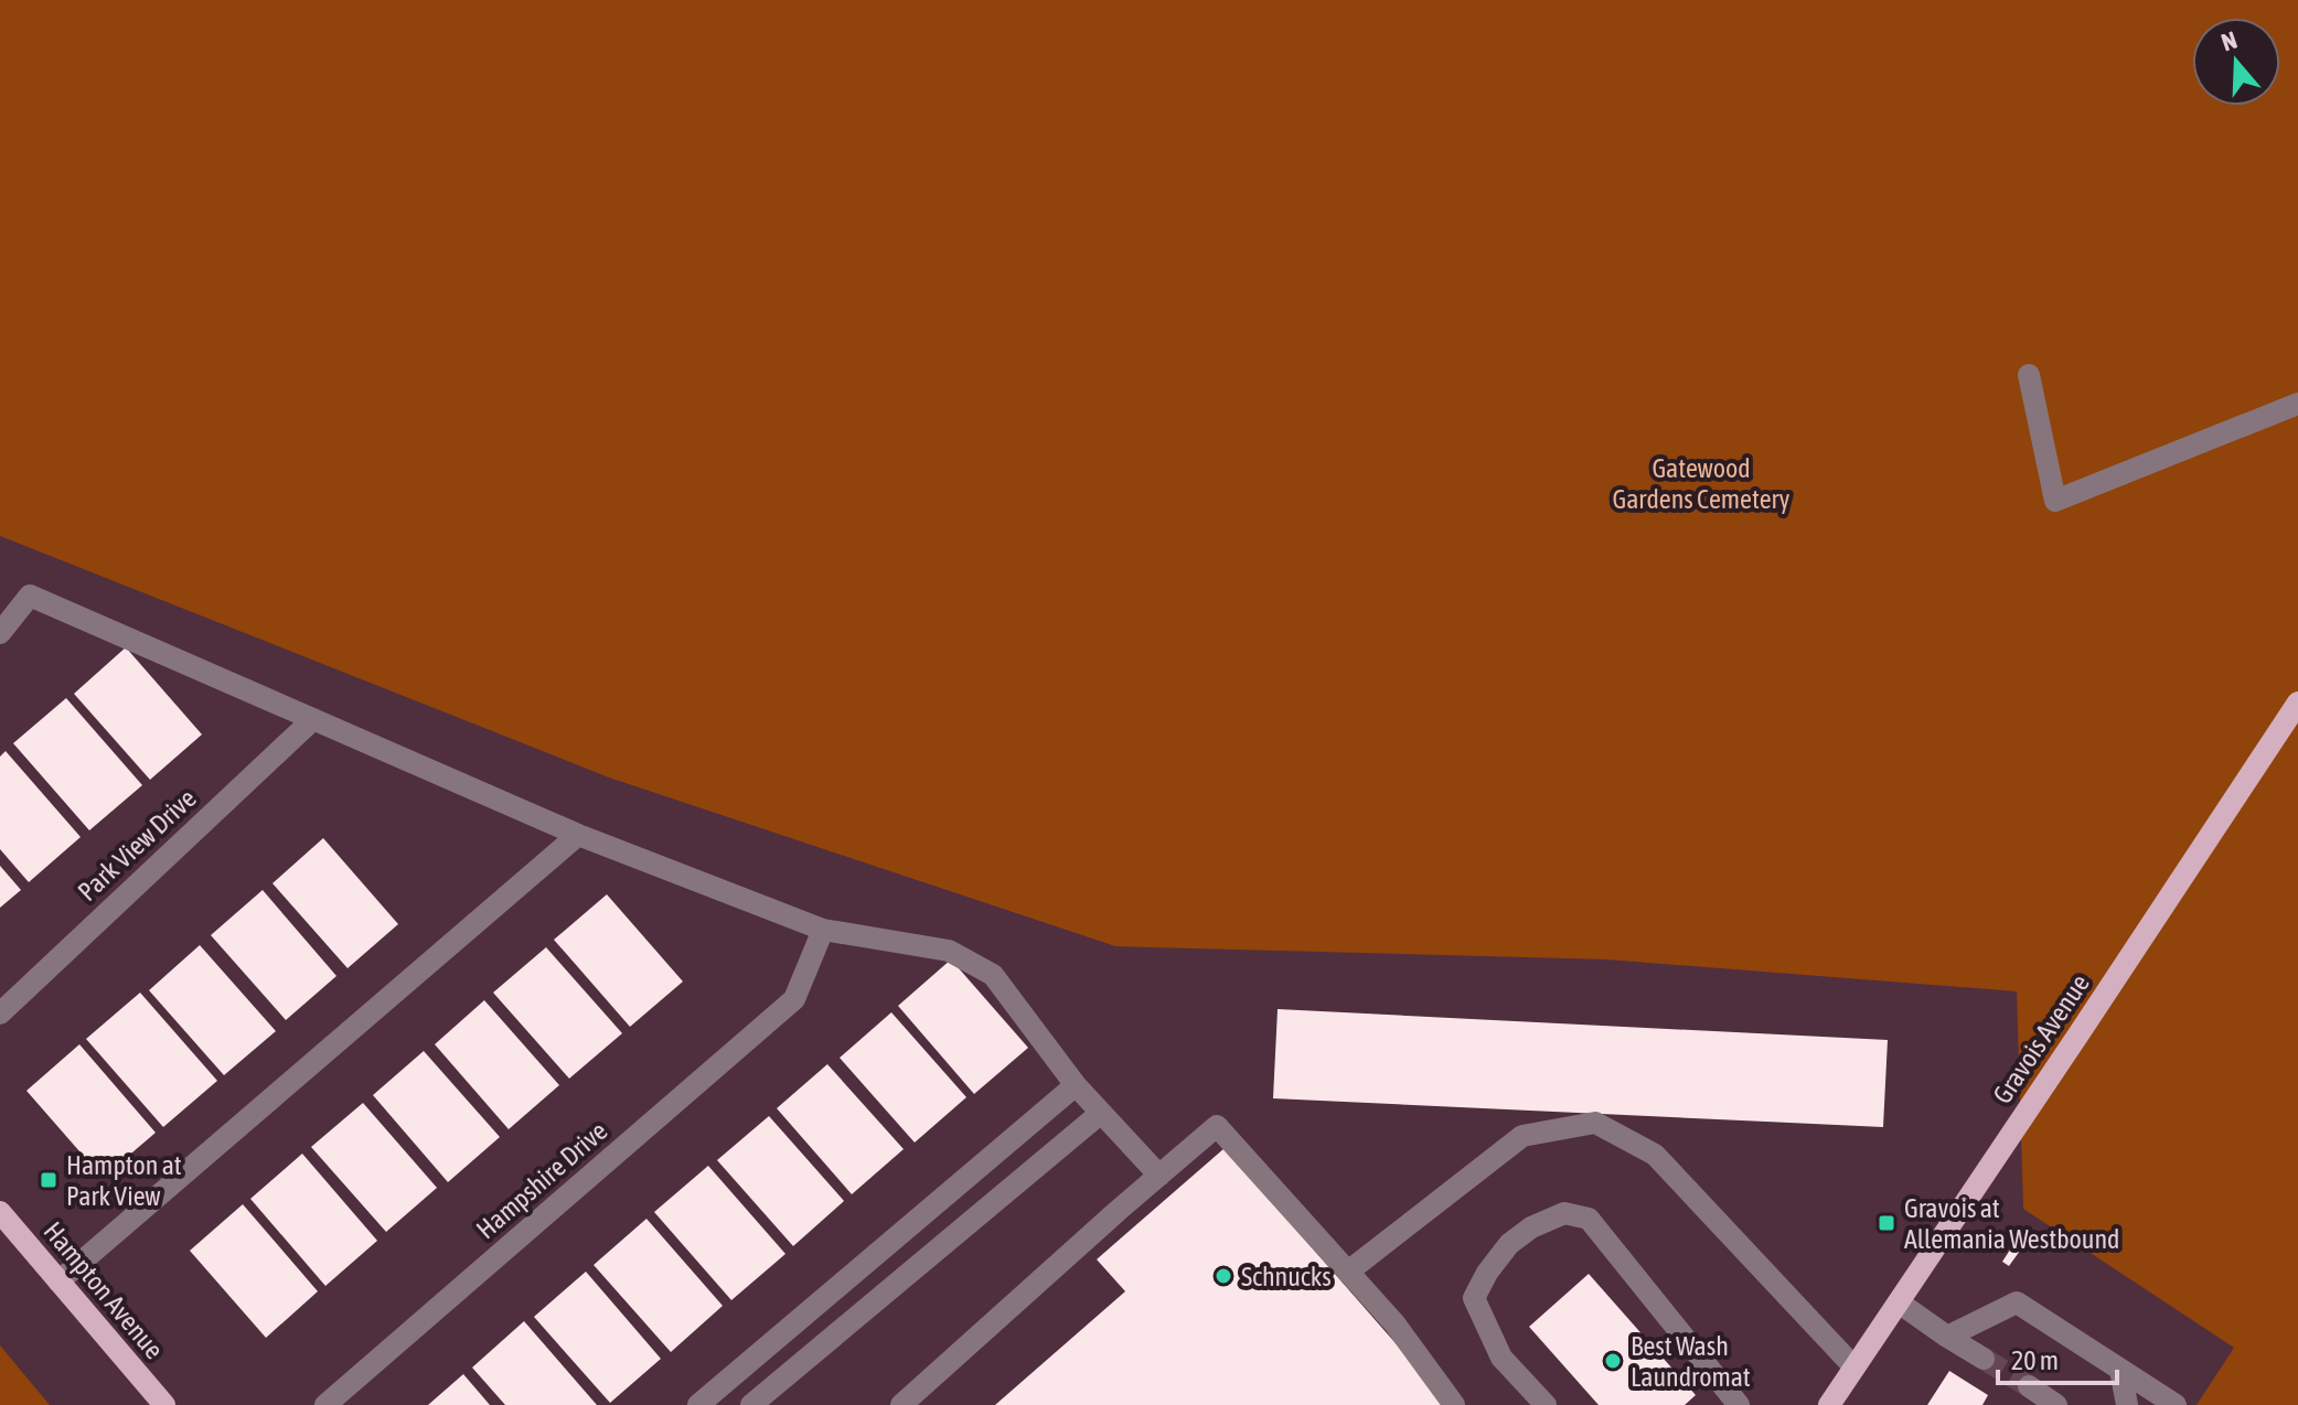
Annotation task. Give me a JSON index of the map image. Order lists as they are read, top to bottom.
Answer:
{
  "streets": {
    "main road": ["Gravois Avenue", "Hampton Avenue"],
    "street": ["Park View Drive", "Hampshire Drive"]
  },
  "parks": ["Gatewood Gardens Cemetery"],
  "places": {
    "transit": ["Hampton at Park View", "Gravois at Allemania Westbound"],
    "other": ["Schnucks", "Best Wash Laundromat"]
  },
  "scale_bar": "20 m",
  "north": "top"
}
